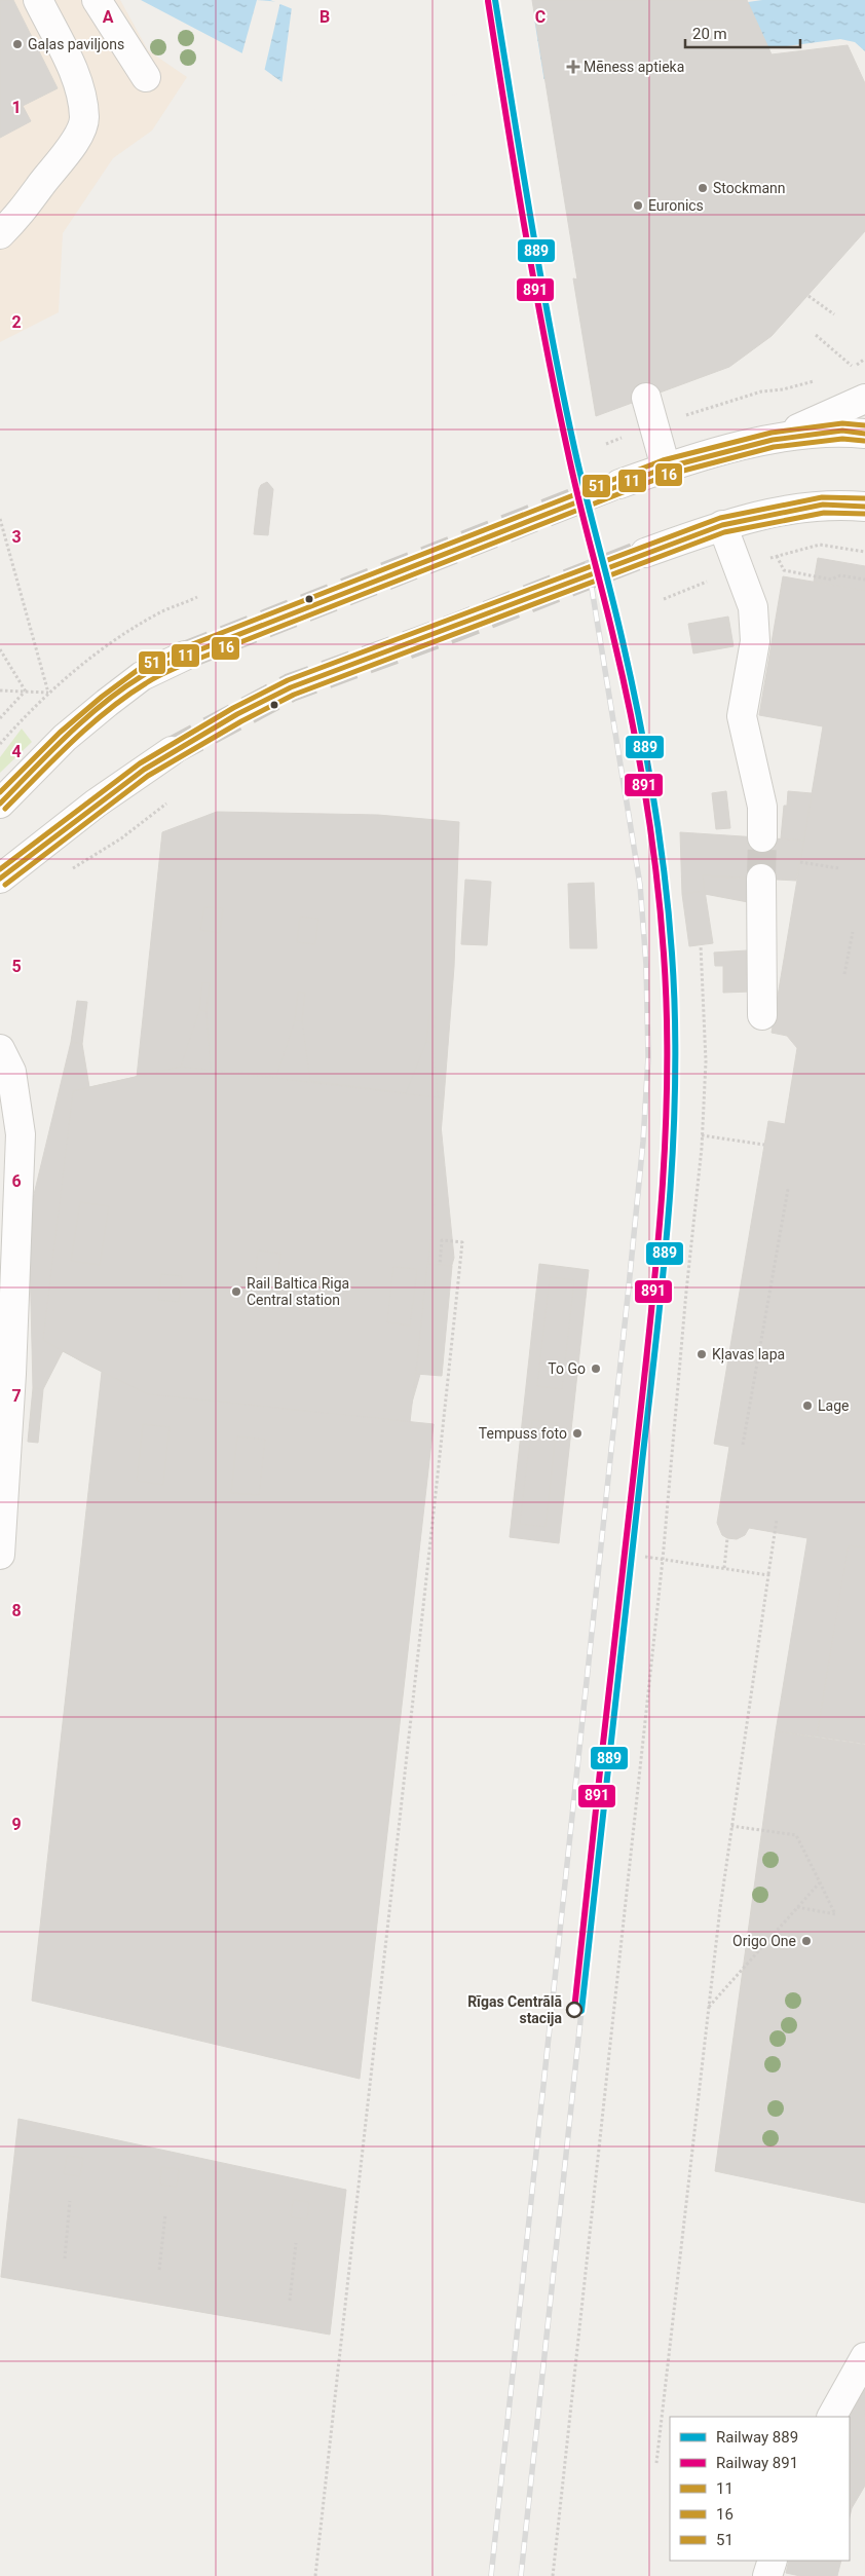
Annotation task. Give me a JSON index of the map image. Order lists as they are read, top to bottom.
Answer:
{
  "places": {
    "other": [
      "Gaļas paviljons",
      "Stockmann",
      "Euronics",
      "Rail Baltica Riga Central station",
      "Kļavas lapa",
      "To Go",
      "Lage",
      "Tempuss foto",
      "Origo One",
      "Rīgas Centrālā stacija"
    ],
    "health": ["Mēness aptieka"]
  },
  "lines": [
    "rail line 889",
    "rail line 891",
    "transit line 51",
    "transit line 11",
    "transit line 16"
  ],
  "legend": [
    "Railway 889",
    "Railway 891",
    "11",
    "16",
    "51"
  ],
  "scale_bar": "20 m",
  "grid": {
    "columns": ["A", "B", "C"],
    "rows": [
      "1",
      "2",
      "3",
      "4",
      "5",
      "6",
      "7",
      "8",
      "9"
    ]
  }
}
